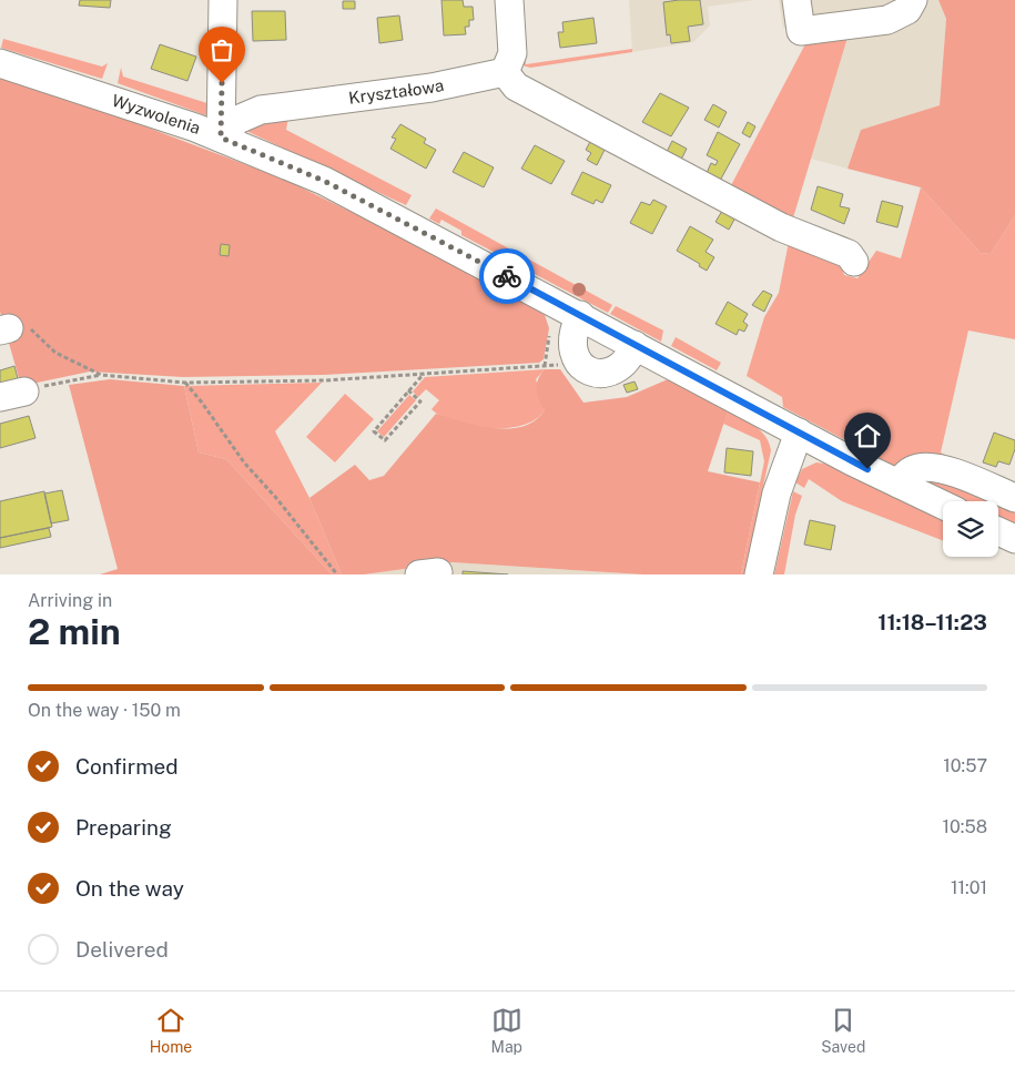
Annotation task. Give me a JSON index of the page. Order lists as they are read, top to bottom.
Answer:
{
  "streets": {
    "street": ["Kryształowa", "Wyzwolenia"]
  },
  "crossings": [
    ["Kryształowa", "Wyzwolenia"]
  ],
  "page": {
    "heading": ["2 min", "Arriving in", "11:18–11:23"],
    "bar": "On the way · 150 m",
    "list": [
      ["Confirmed", "10:57"],
      ["Preparing", "10:58"],
      ["On the way", "11:01"],
      "Delivered"
    ],
    "tabs": ["Home", "Map", "Saved"]
  }
}
